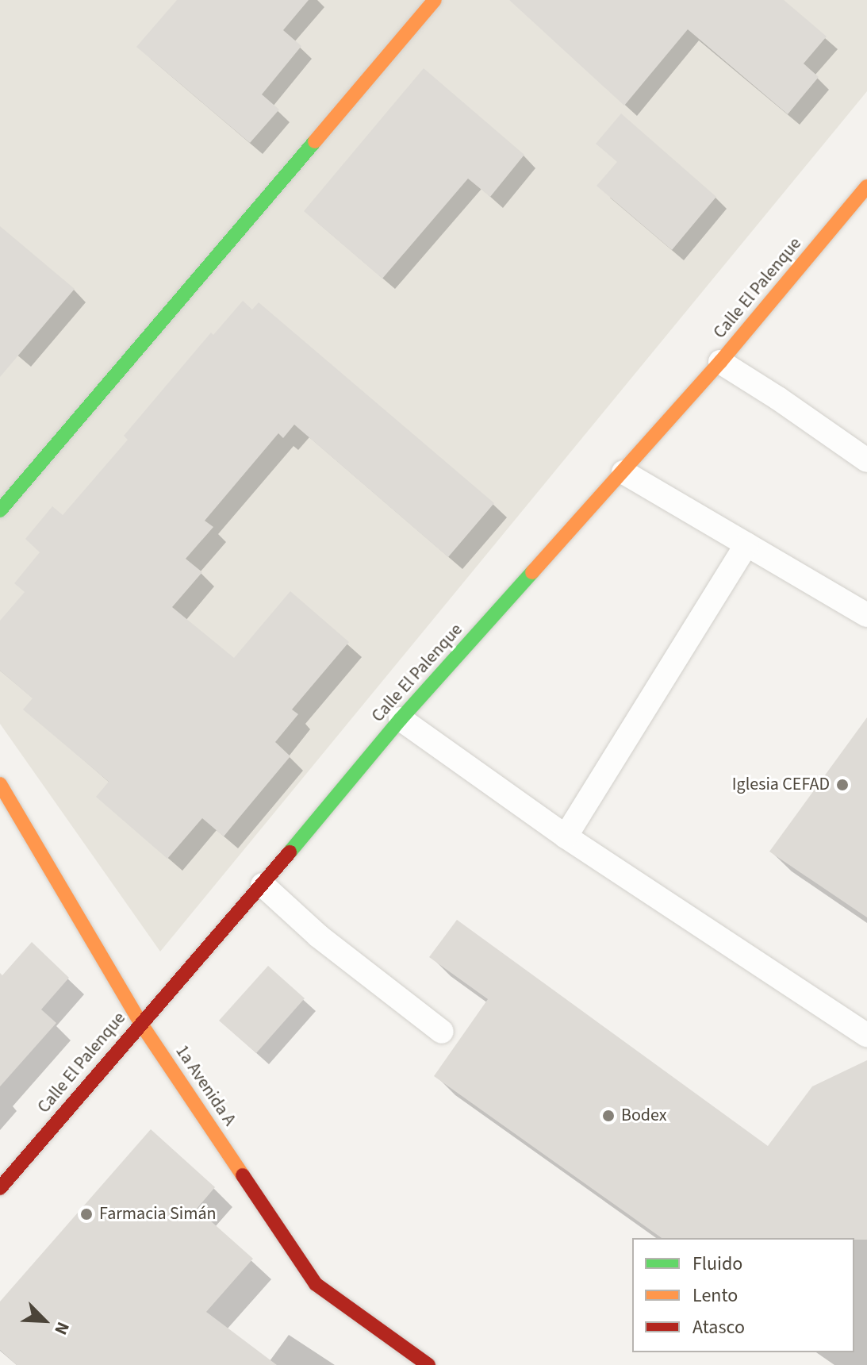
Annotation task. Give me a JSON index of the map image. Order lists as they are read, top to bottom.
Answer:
{
  "streets": {
    "street": ["Calle El Palenque", "1a Avenida A"]
  },
  "crossings": [
    ["Calle El Palenque", "1a Avenida A"]
  ],
  "places": ["Iglesia CEFAD", "Bodex", "Farmacia Simán"],
  "legend": ["Fluido", "Lento", "Atasco"],
  "north": "bottom right"
}
